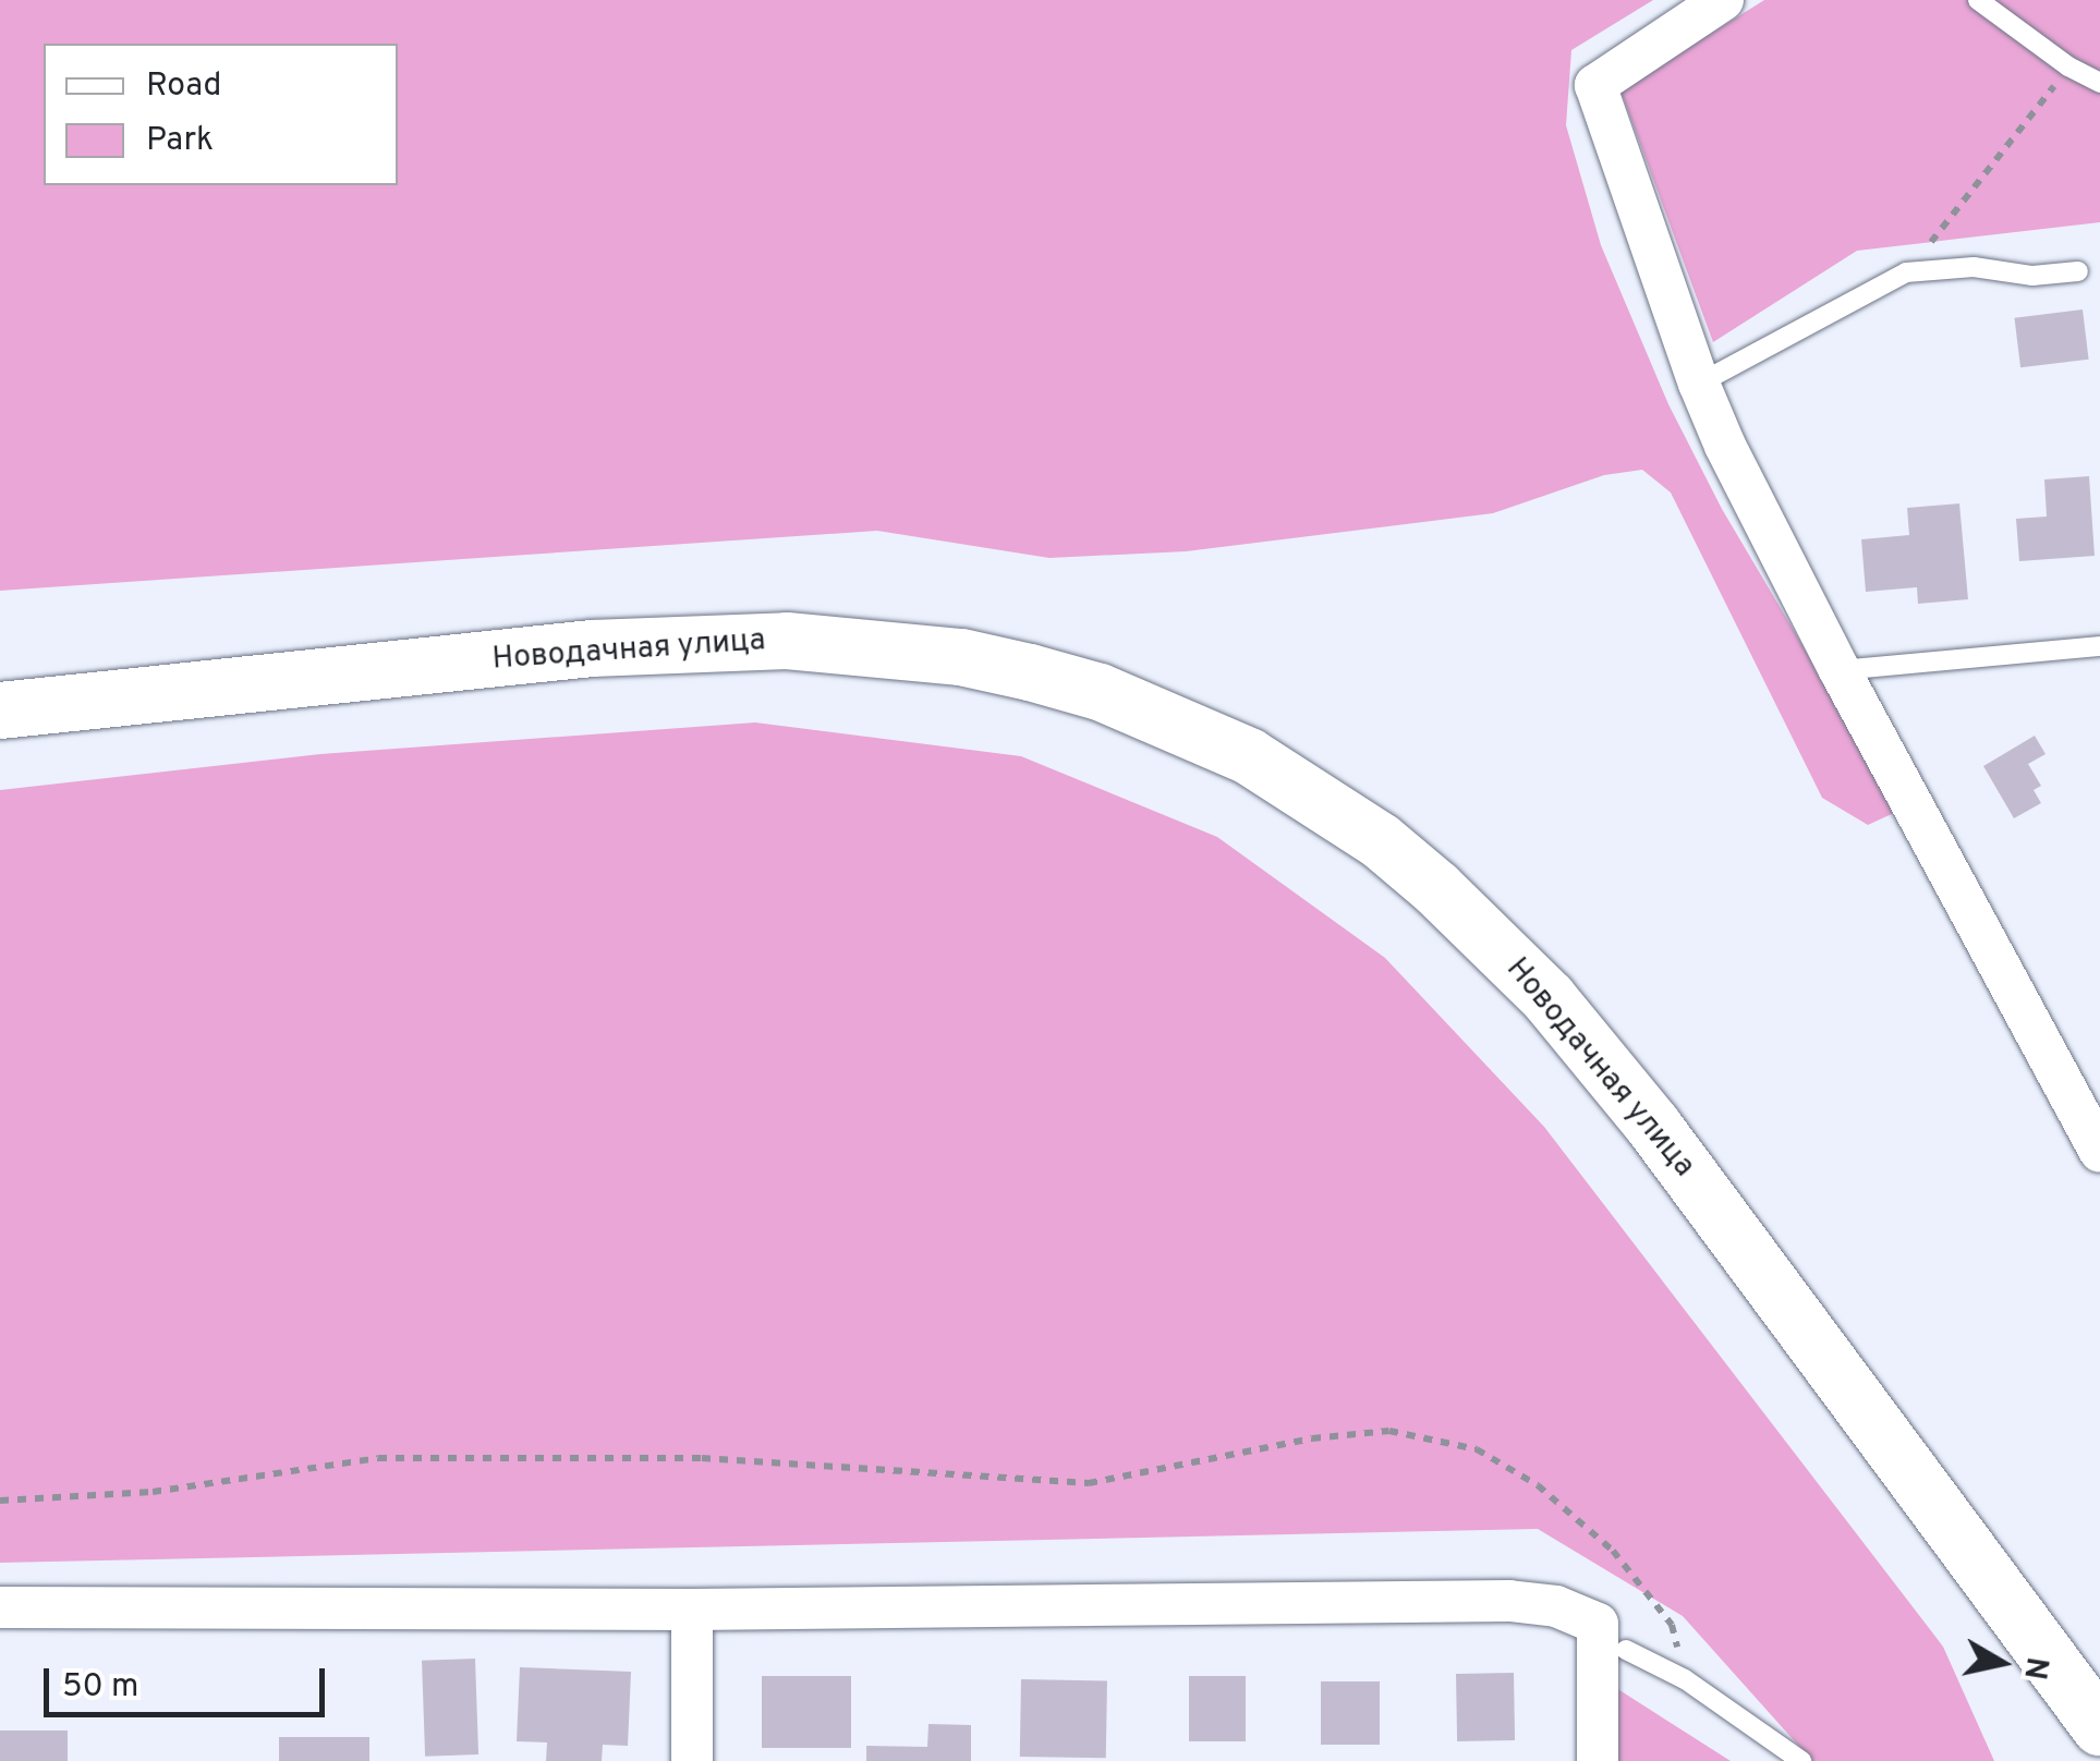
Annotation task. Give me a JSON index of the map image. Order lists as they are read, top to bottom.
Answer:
{
  "streets": {
    "street": ["Новодачная улица"]
  },
  "legend": ["Road", "Park"],
  "scale_bar": "50 m",
  "north": "right"
}
